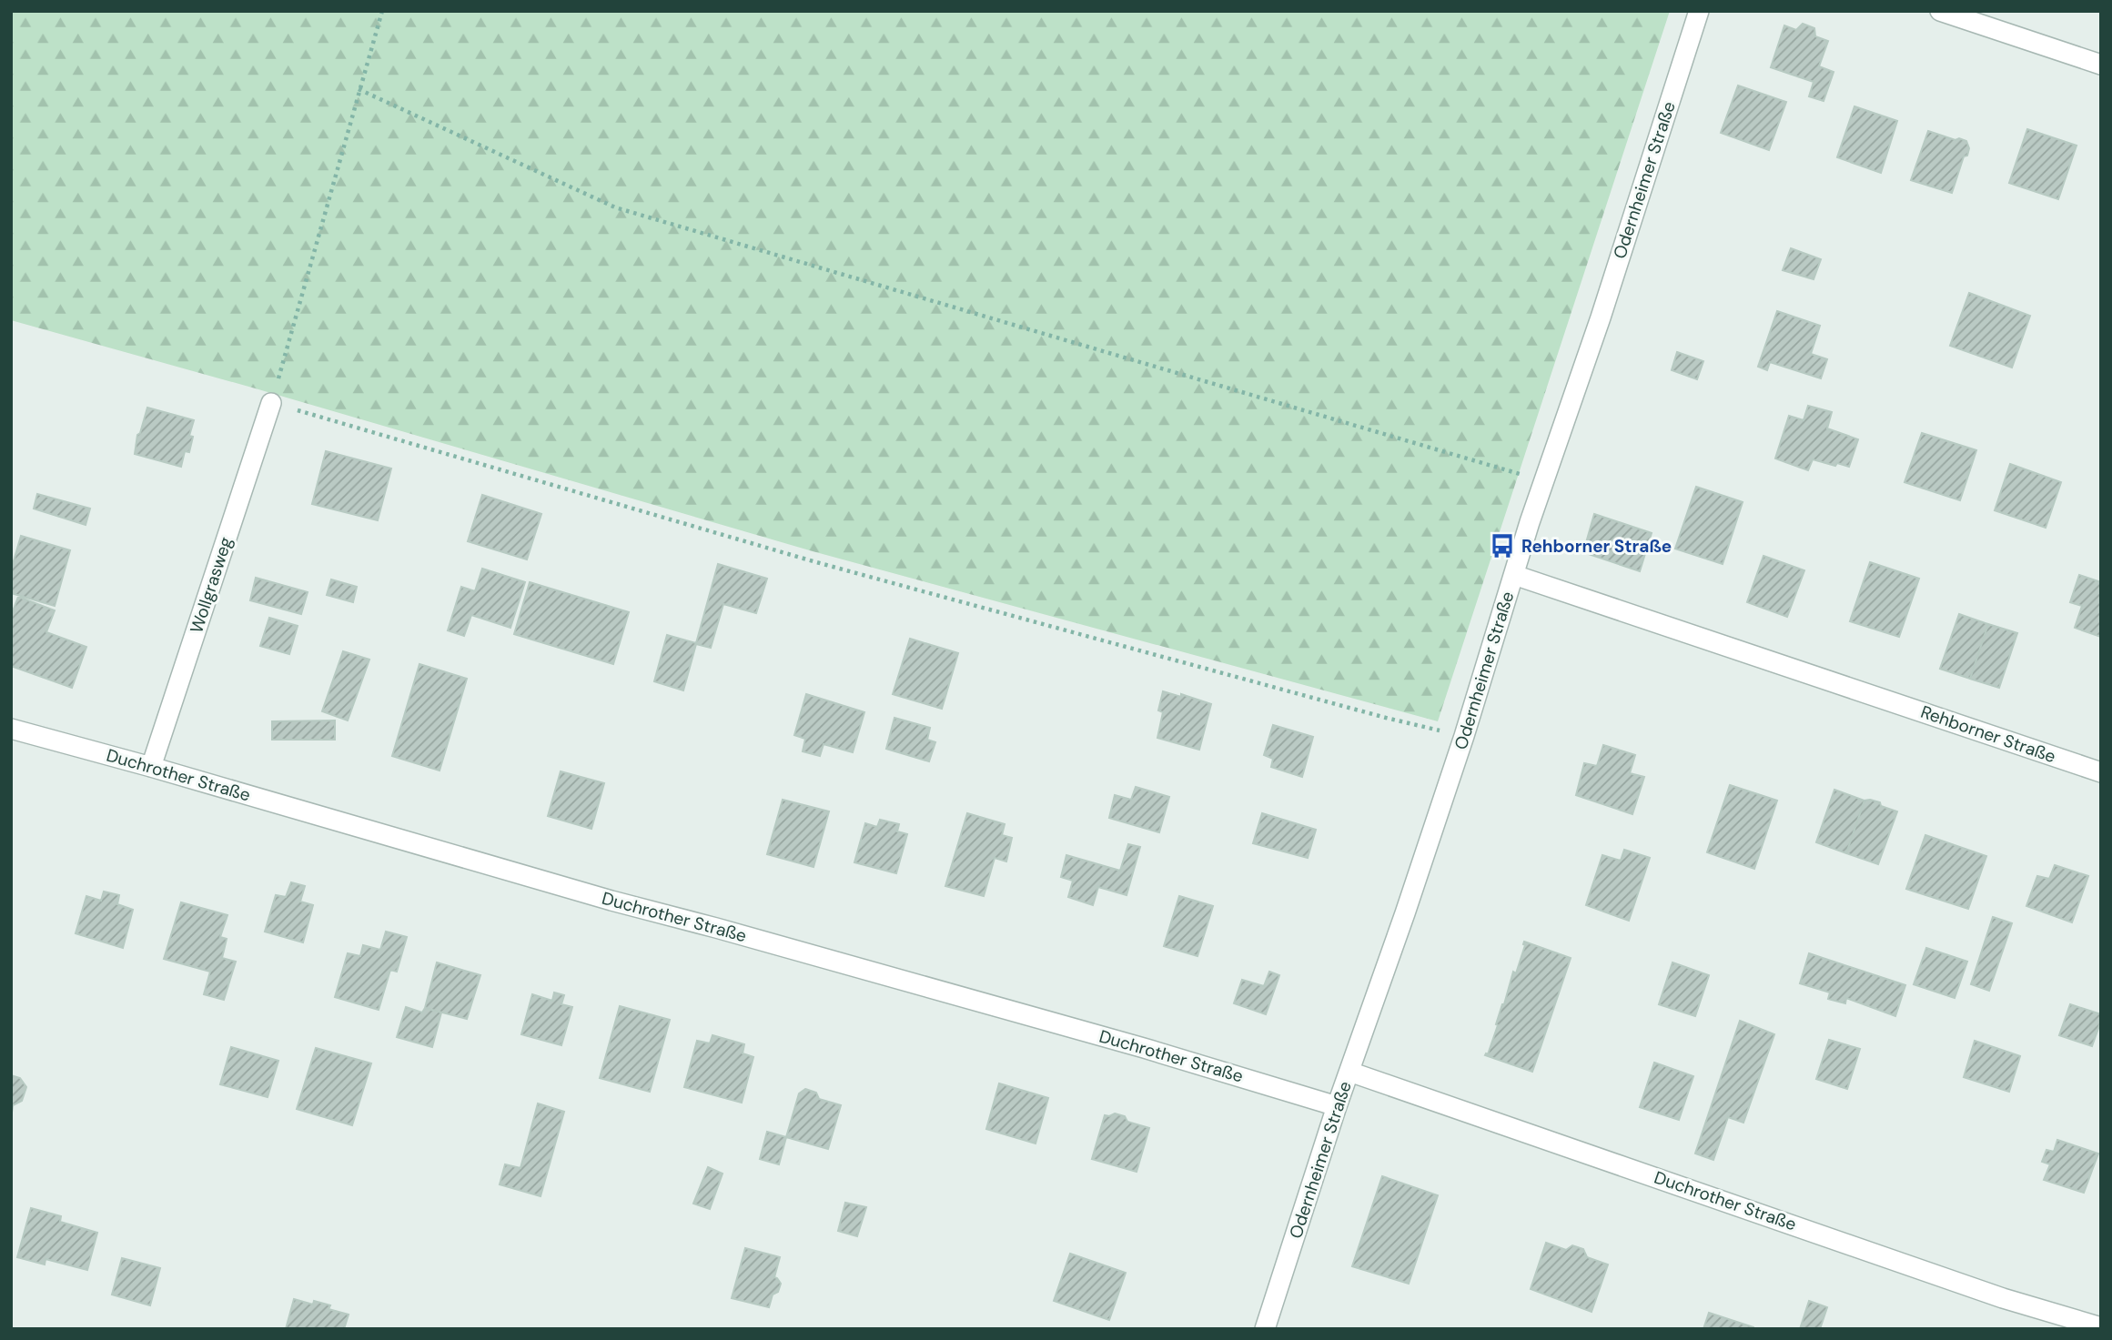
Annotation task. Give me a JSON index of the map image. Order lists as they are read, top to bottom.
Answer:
{
  "streets": {
    "street": [
      "Odernheimer Straße",
      "Wollgrasweg",
      "Rehborner Straße",
      "Duchrother Straße"
    ]
  },
  "crossings": [
    ["Odernheimer Straße", "Rehborner Straße"],
    ["Odernheimer Straße", "Duchrother Straße"],
    ["Wollgrasweg", "Duchrother Straße"]
  ],
  "places": {
    "bus stop": ["Rehborner Straße"]
  }
}
